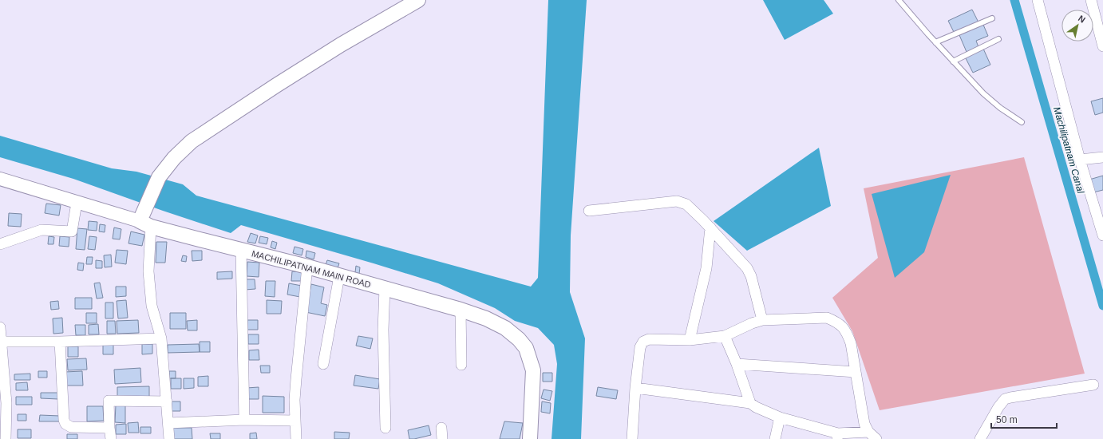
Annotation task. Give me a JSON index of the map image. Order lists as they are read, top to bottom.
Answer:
{
  "streets": {
    "main road": ["MACHILIPATNAM MAIN ROAD"]
  },
  "water": ["Machilipatnam Canal"],
  "scale_bar": "50 m",
  "north": "top right"
}
